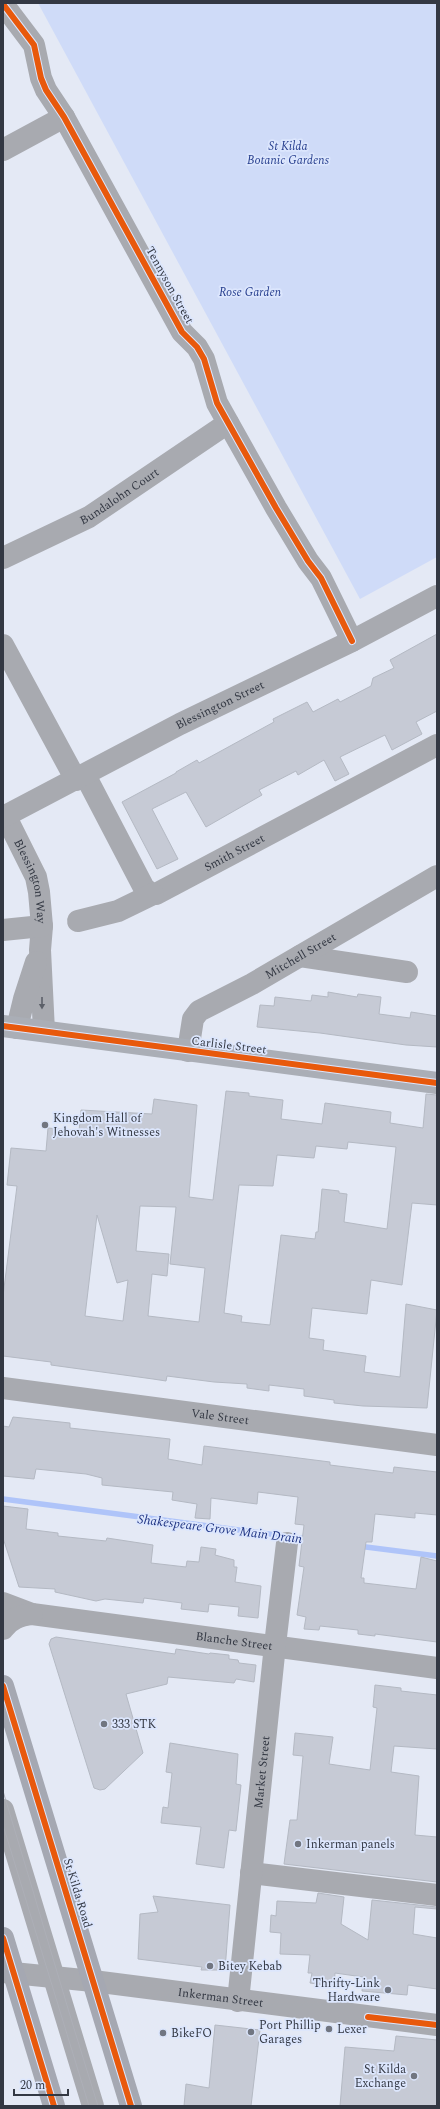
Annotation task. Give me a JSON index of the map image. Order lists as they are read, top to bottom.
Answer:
{
  "streets": {
    "highway": ["St Kilda Road"],
    "main road": ["Carlisle Street"],
    "street": [
      "Tennyson Street",
      "Bundalohn Court",
      "Blessington Street",
      "Smith Street",
      "Blessington Way",
      "Mitchell Street",
      "Vale Street",
      "Blanche Street",
      "Market Street",
      "Inkerman Street"
    ]
  },
  "crossings": [
    ["Tennyson Street", "Bundalohn Court"],
    ["Tennyson Street", "Blessington Street"],
    ["Blessington Street", "Blessington Way"],
    ["Blessington Way", "Carlisle Street"],
    ["Mitchell Street", "Carlisle Street"],
    ["Blanche Street", "Market Street"],
    ["Market Street", "Inkerman Street"],
    ["St Kilda Road", "Inkerman Street"]
  ],
  "water": ["Shakespeare Grove Main Drain"],
  "parks": ["St Kilda Botanic Gardens", "Rose Garden"],
  "places": [
    "Kingdom Hall of Jehovah's Witnesses",
    "333 STK",
    "Inkerman panels",
    "Bitey Kebab",
    "Thrifty-Link Hardware",
    "Lexer",
    "Port Phillip Garages",
    "BikeFO",
    "St Kilda Exchange"
  ],
  "scale_bar": "20 m"
}
